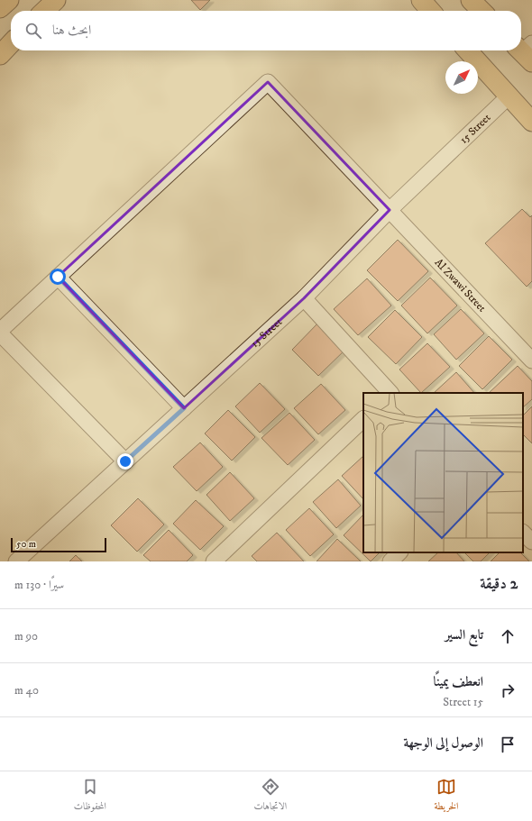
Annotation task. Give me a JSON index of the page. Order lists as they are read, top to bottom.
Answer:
{
  "streets": {
    "street": ["15 Street", "Al Zwawi Street"]
  },
  "crossings": [
    ["15 Street", "Al Zwawi Street"]
  ],
  "scale_bar": "50 m",
  "north": "top right",
  "page": {
    "search": "ابحث هنا",
    "scale": "50 m",
    "heading": ["2 دقيقة", "سيرًا · 130 m"],
    "list": [
      ["تابع السير", "90 m"],
      ["انعطف يمينًا", "15 Street", "40 m"],
      "الوصول إلى الوجهة"
    ],
    "nav": ["الخريطة", "الاتجاهات", "المحفوظات"]
  }
}
